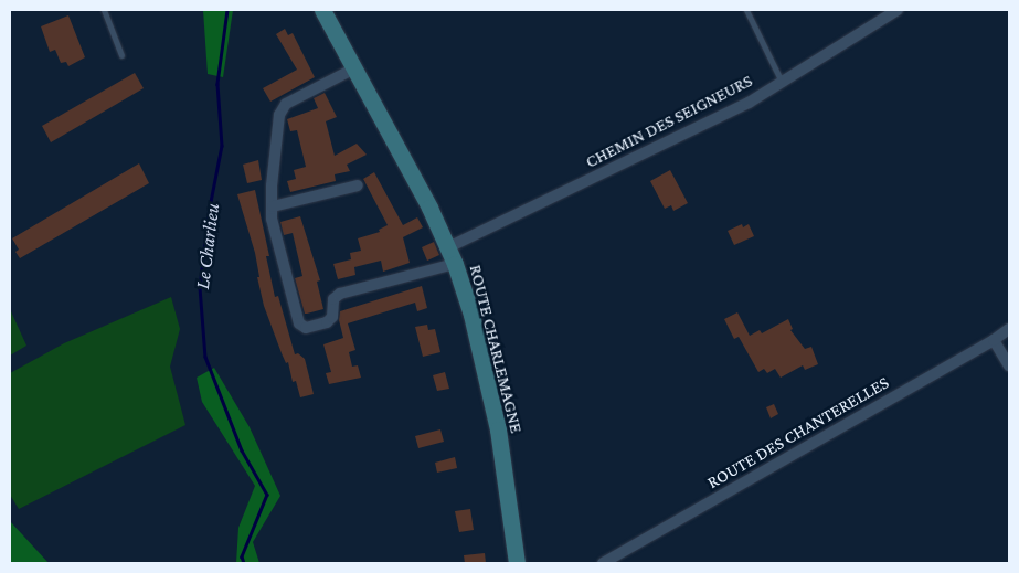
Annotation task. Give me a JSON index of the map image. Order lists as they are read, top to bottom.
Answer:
{
  "streets": {
    "main road": ["ROUTE CHARLEMAGNE"],
    "street": ["CHEMIN DES SEIGNEURS", "ROUTE DES CHANTERELLES"]
  },
  "crossings": [
    ["CHEMIN DES SEIGNEURS", "ROUTE CHARLEMAGNE"]
  ],
  "water": ["Le Charlieu"]
}
